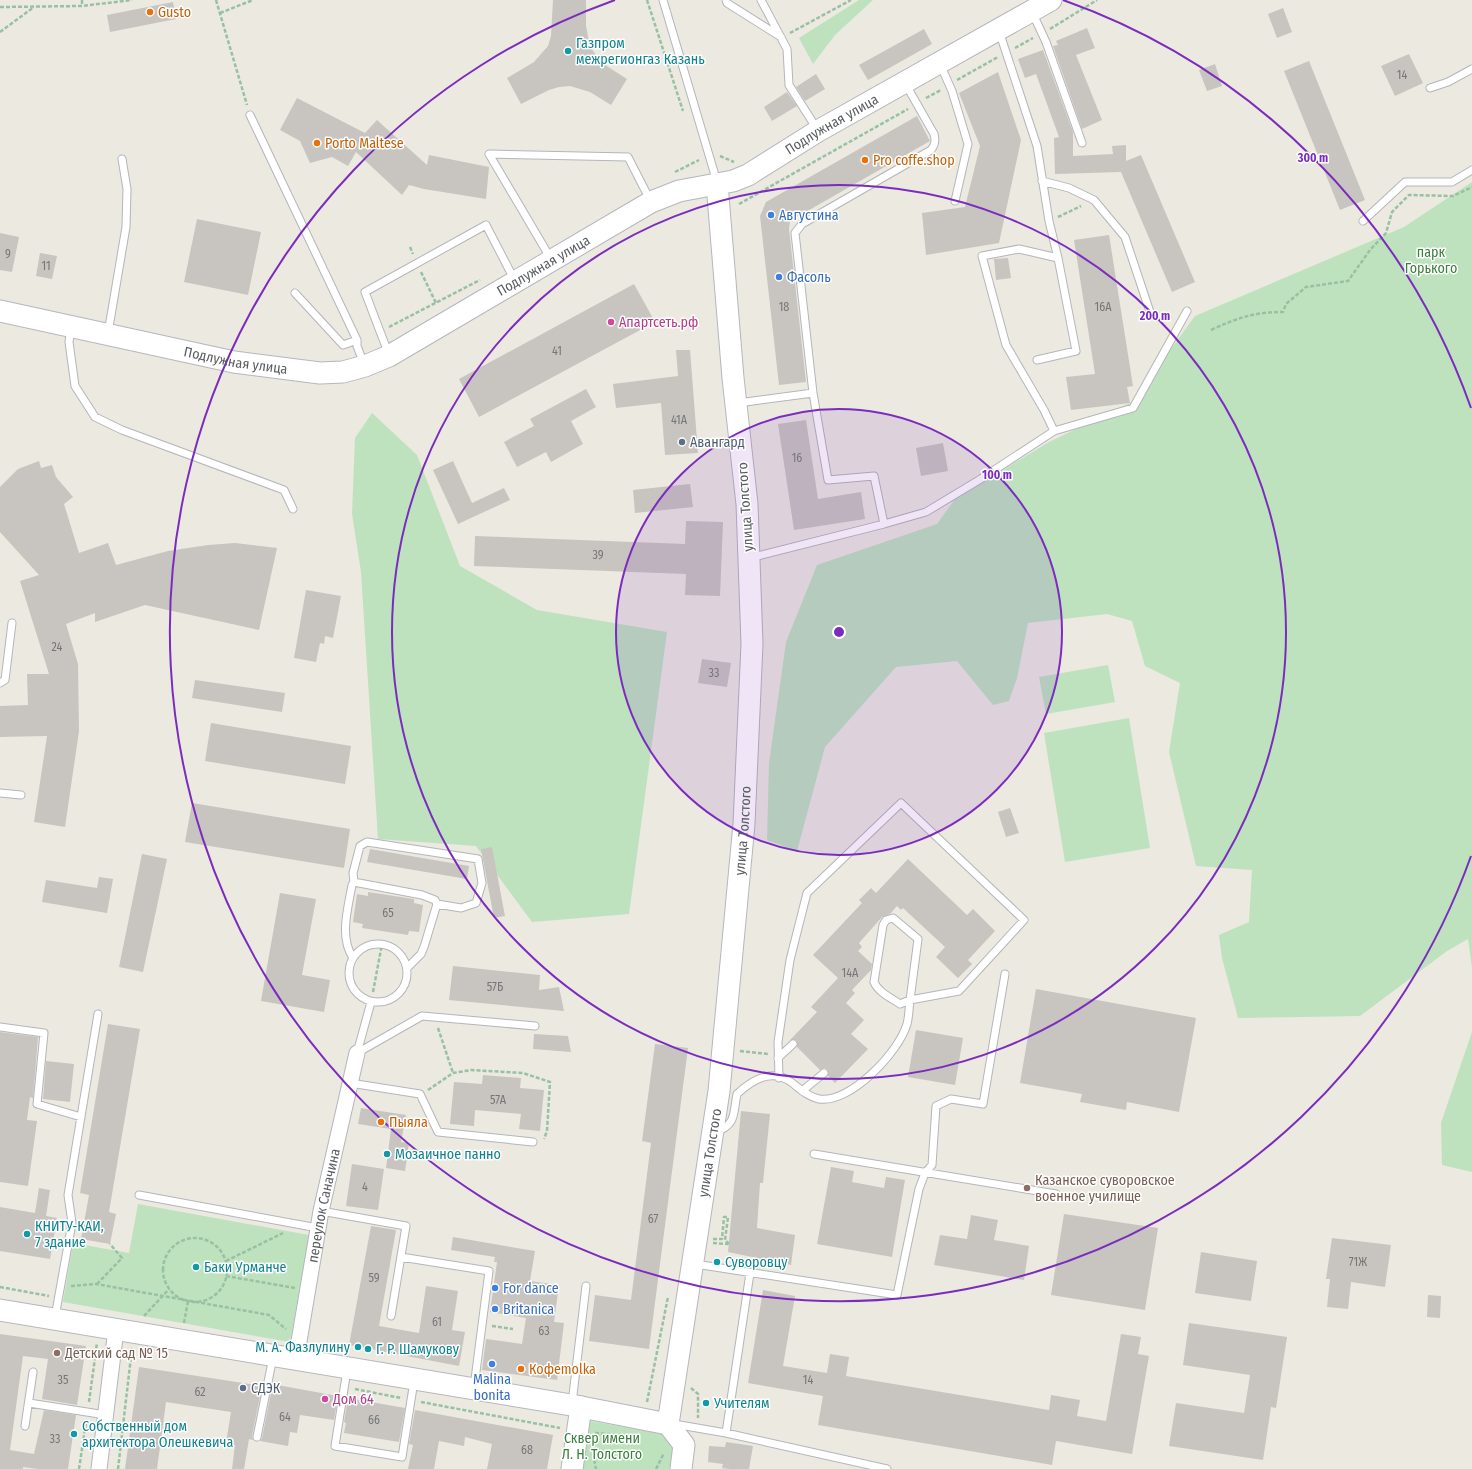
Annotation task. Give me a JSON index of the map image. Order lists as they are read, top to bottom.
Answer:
{
  "streets": {
    "street": ["Подлужная улица", "улица Толстого", "переулок Саначина"]
  },
  "crossings": [
    ["Подлужная улица", "улица Толстого"]
  ],
  "parks": ["парк Горького", "Сквер имени Л. Н. Толстого"],
  "places": [
    "Gusto",
    "Газпром межрегионгаз Казань",
    "Porto Maltese",
    "Pro coffe.shop",
    "Августина",
    "Фасоль",
    "Апартсеть.рф",
    "Авангард",
    "Пыяла",
    "Мозаичное панно",
    "Казанское суворовское военное училище",
    "КНИТУ-КАИ, 7 здание",
    "Суворовцу",
    "Баки Урманче",
    "For dance",
    "Britanica",
    "М. А. Фазлулину",
    "Г. Р. Шамукову",
    "Детский сад № 15",
    "Malina bonita",
    "Кофеmolka",
    "СДЭК",
    "Дом 64",
    "Учителям",
    "Собственный дом архитектора Олешкевича"
  ],
  "house_numbers": [
    "14",
    "9",
    "11",
    "18",
    "16А",
    "41",
    "41А",
    "16",
    "39",
    "24",
    "33",
    "65",
    "14А",
    "57Б",
    "57А",
    "4",
    "67",
    "71Ж",
    "59",
    "61",
    "63",
    "35",
    "14",
    "62",
    "64",
    "66",
    "33",
    "68"
  ],
  "rings": ["300 m", "200 m", "100 m"]
}
